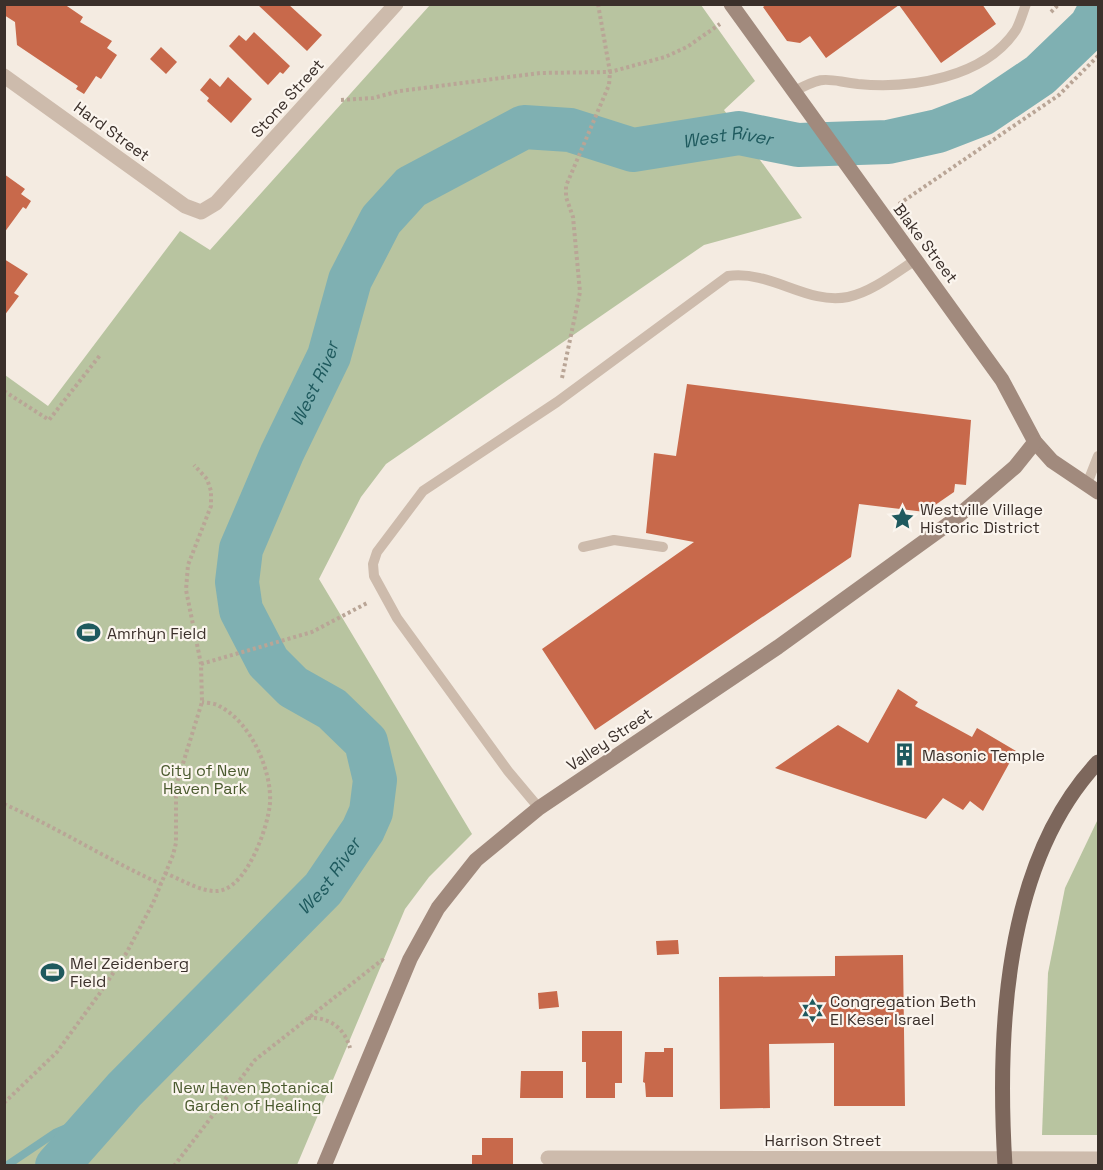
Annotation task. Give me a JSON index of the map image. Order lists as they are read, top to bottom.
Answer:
{
  "streets": {
    "street": [
      "Stone Street",
      "Hard Street",
      "Blake Street",
      "Valley Street",
      "Harrison Street"
    ]
  },
  "crossings": [
    ["Stone Street", "Hard Street"],
    ["Blake Street", "Valley Street"]
  ],
  "water": ["West River"],
  "parks": ["City of New Haven Park", "New Haven Botanical Garden of Healing"],
  "places": {
    "place": ["Westville Village Historic District"],
    "sports": ["Amrhyn Field", "Mel Zeidenberg Field"],
    "building": ["Masonic Temple"],
    "synagogue": ["Congregation Beth El Keser Israel"]
  }
}
